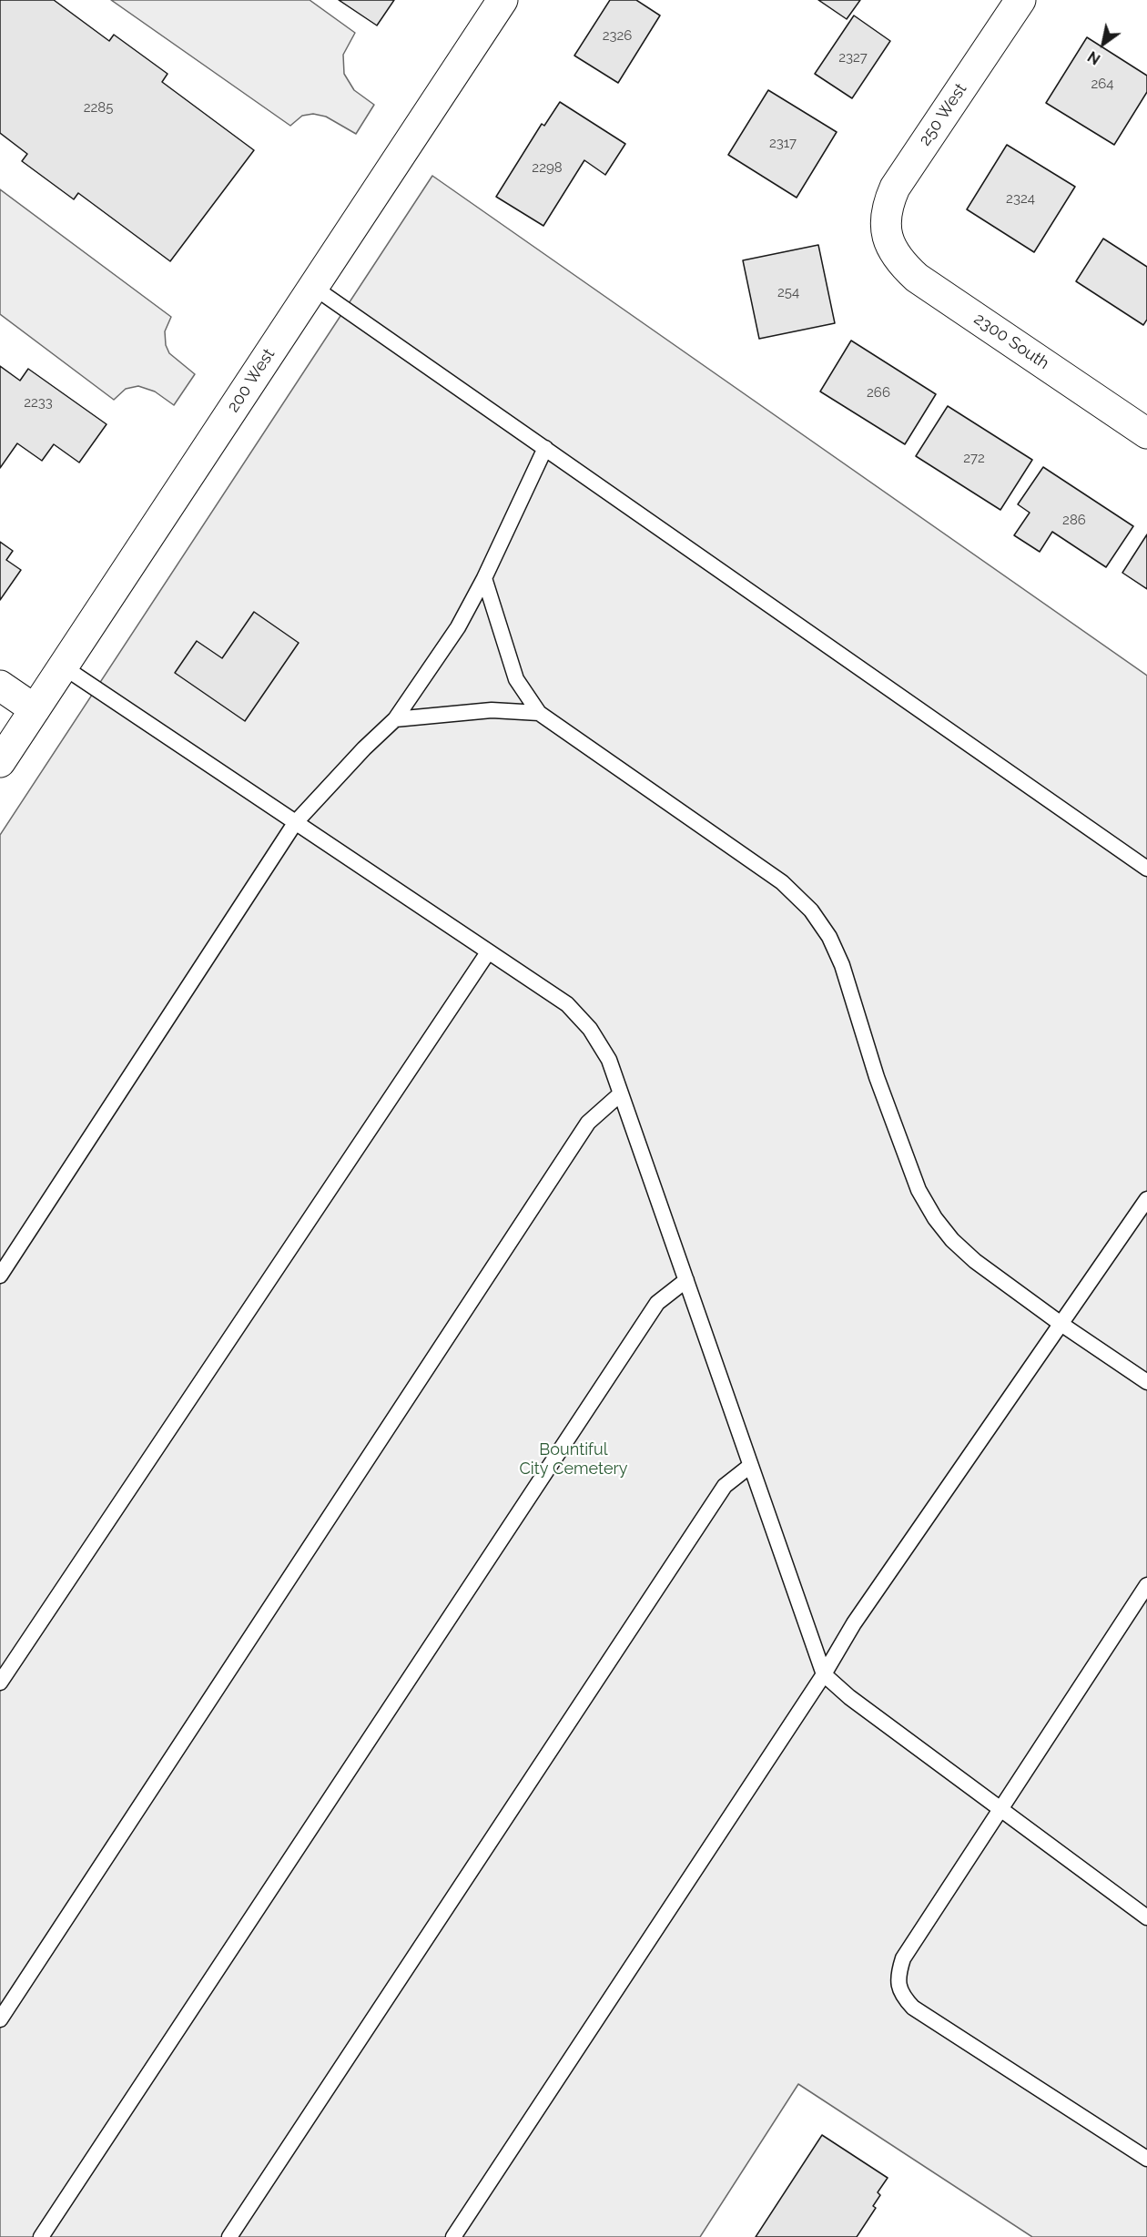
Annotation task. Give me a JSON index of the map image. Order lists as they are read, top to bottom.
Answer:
{
  "streets": {
    "street": ["250 West", "2300 South", "200 West"]
  },
  "crossings": [
    ["250 West", "2300 South"]
  ],
  "parks": ["Bountiful City Cemetery"],
  "house_numbers": [
    "2326",
    "2327",
    "264",
    "2285",
    "2317",
    "2298",
    "2324",
    "254",
    "266",
    "2233",
    "272",
    "286"
  ],
  "north": "bottom left"
}
